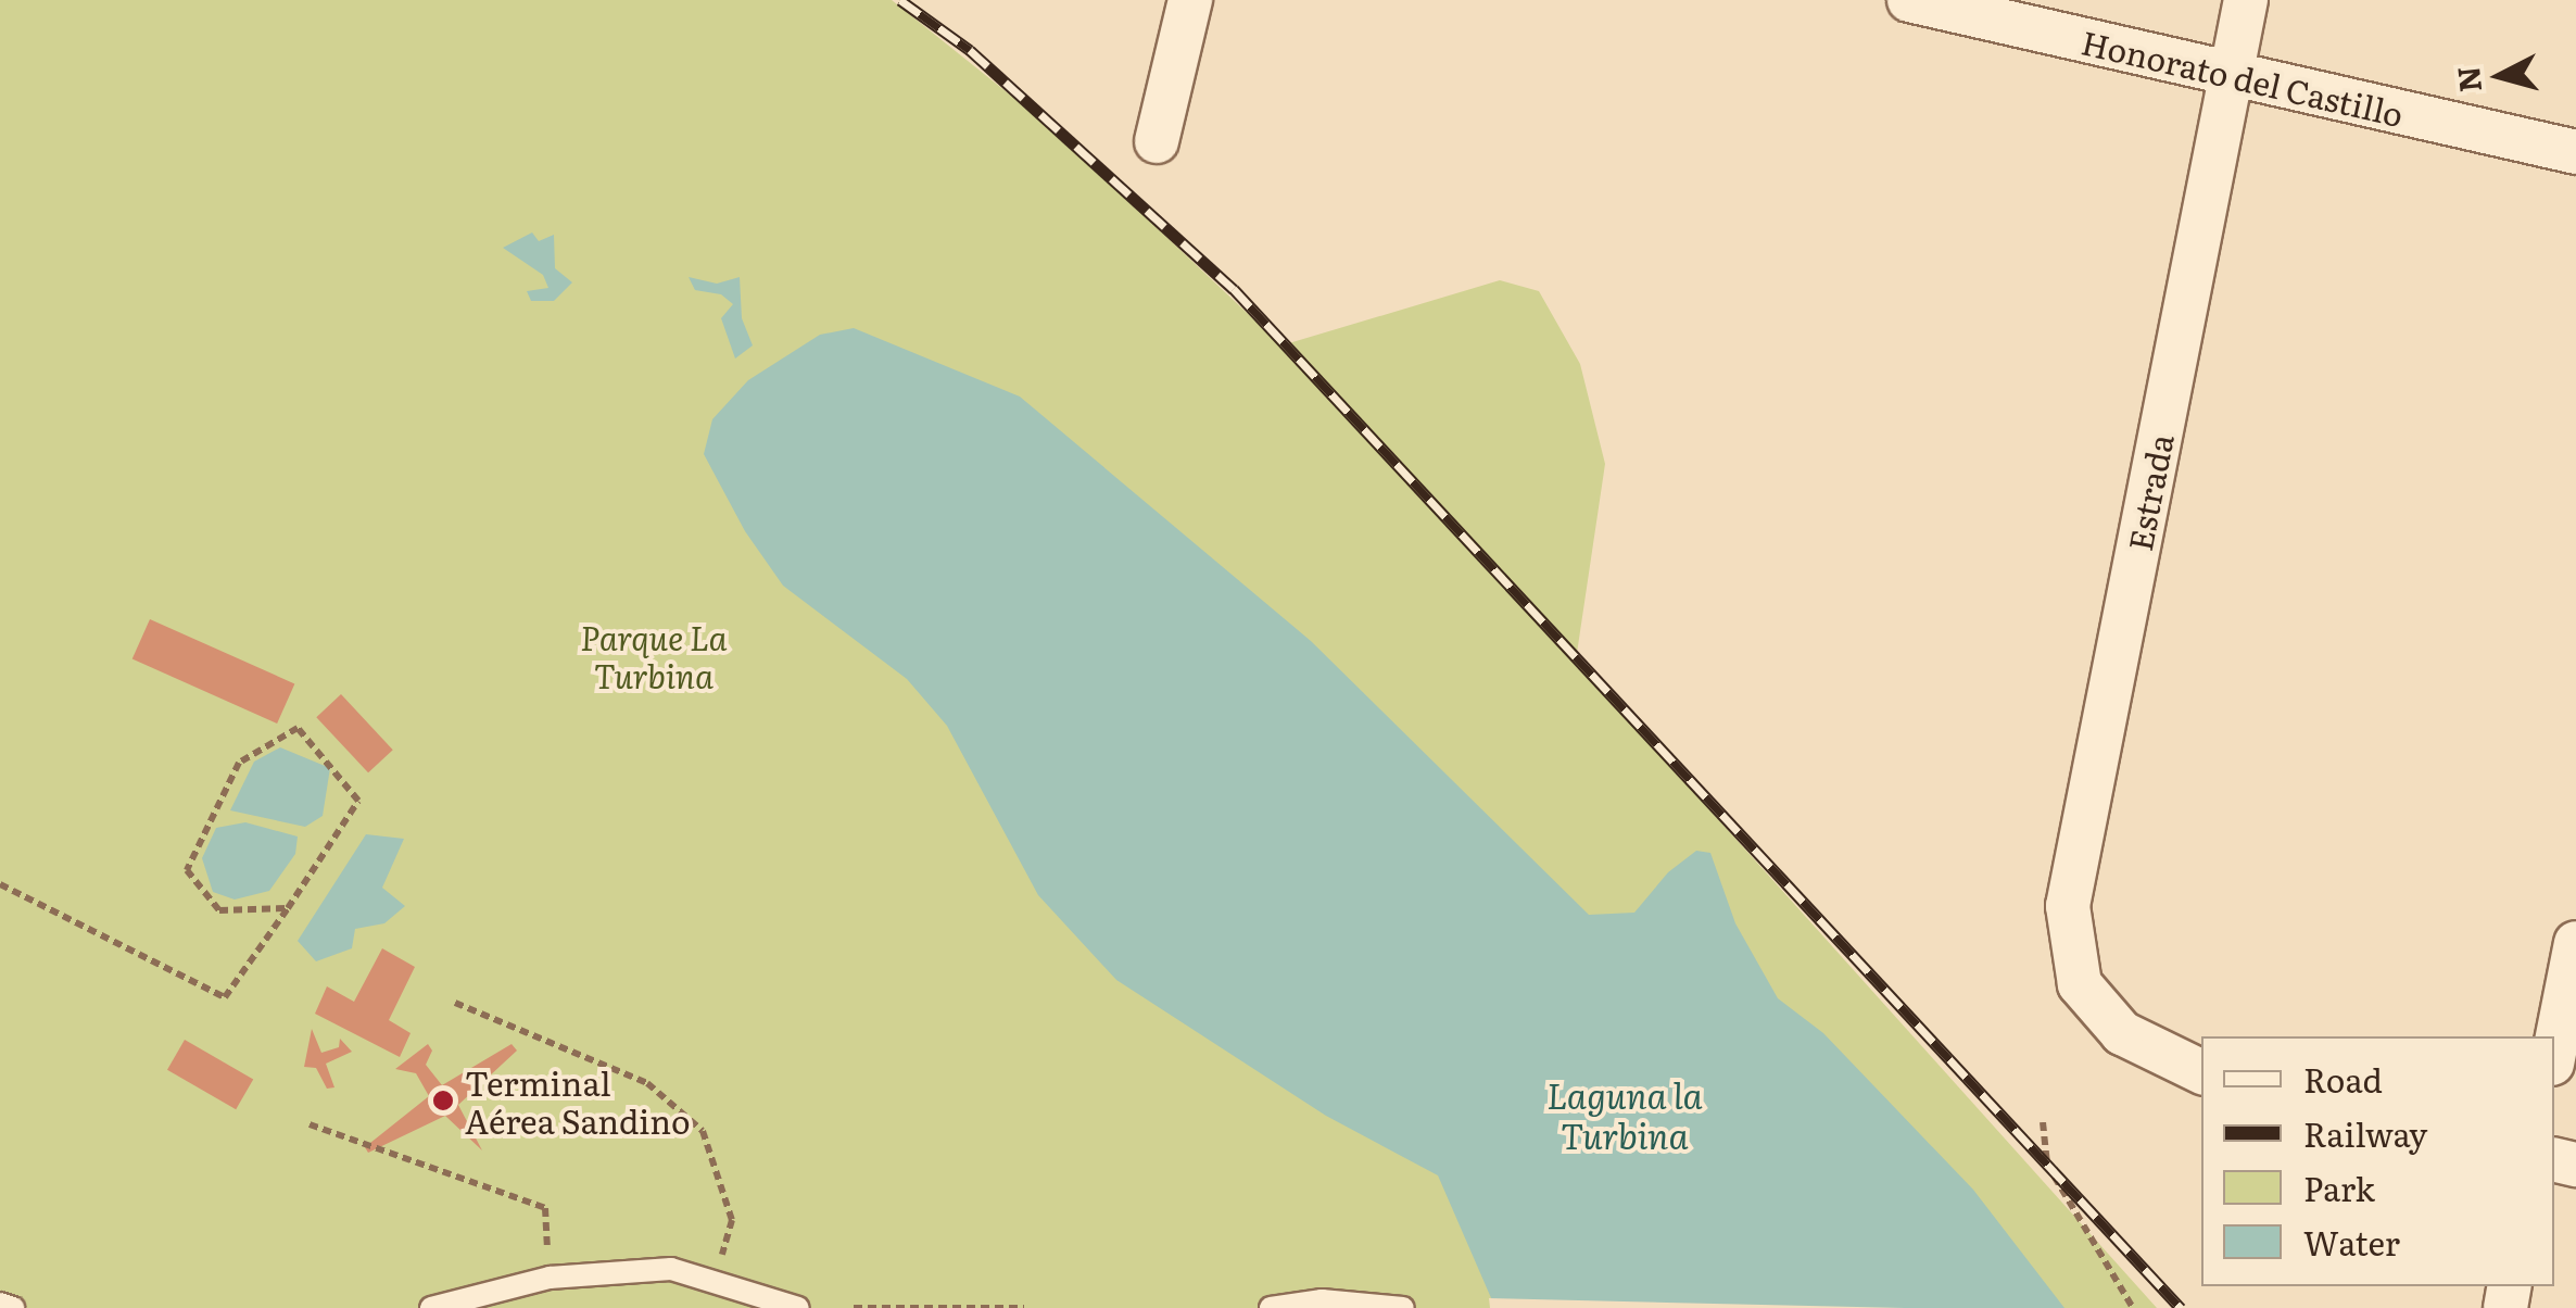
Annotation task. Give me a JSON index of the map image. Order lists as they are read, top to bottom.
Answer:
{
  "streets": {
    "street": ["Honorato del Castillo", "Estrada"]
  },
  "crossings": [
    ["Honorato del Castillo", "Estrada"]
  ],
  "water": ["Laguna la Turbina"],
  "parks": ["Parque La Turbina"],
  "places": ["Terminal Aérea Sandino"],
  "legend": [
    "Road",
    "Railway",
    "Park",
    "Water"
  ],
  "north": "left"
}
